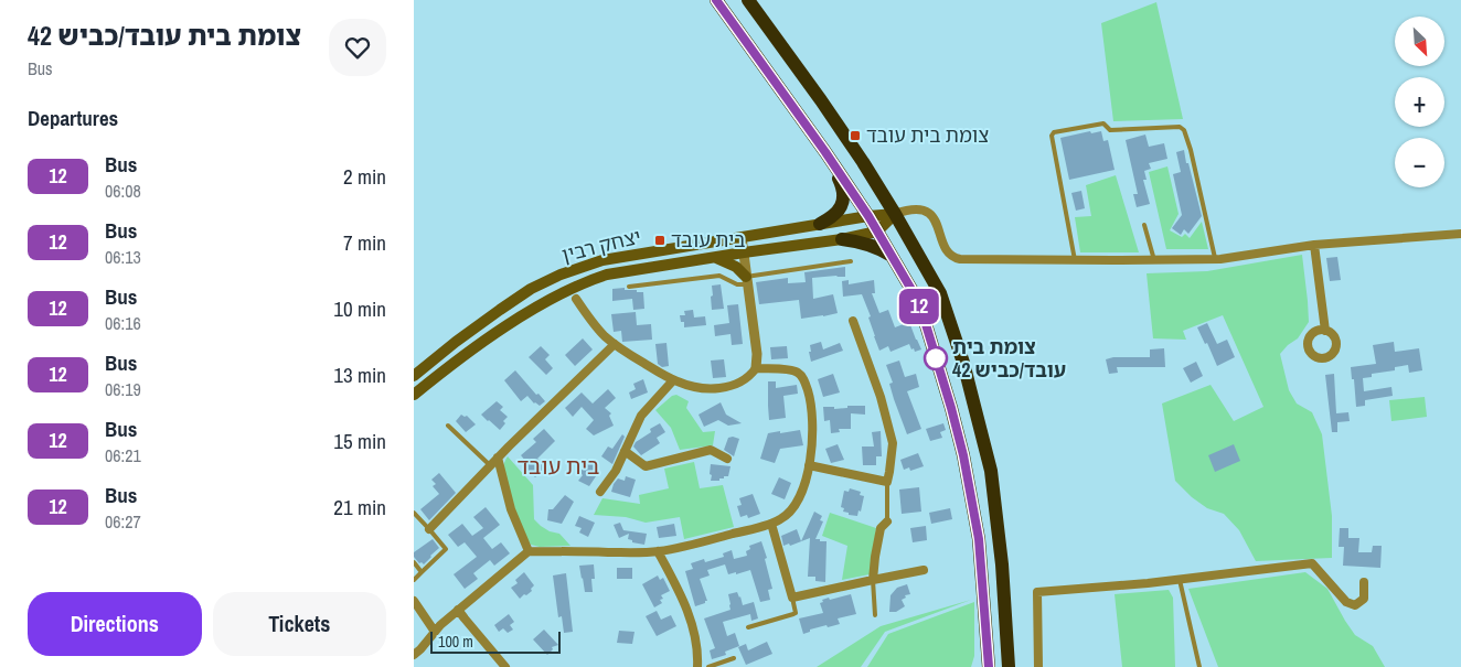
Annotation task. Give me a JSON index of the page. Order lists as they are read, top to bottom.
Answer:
{
  "streets": {
    "main road": ["יצחק רבין"]
  },
  "districts": ["בית עובד"],
  "places": {
    "transit": ["צומת בית עובד", "בית עובד"],
    "other": ["צומת בית עובד/כביש 42"]
  },
  "lines": ["bus line 12"],
  "scale_bar": "100 m",
  "north": "bottom right",
  "page": {
    "heading": [
      ["צומת בית עובד/כביש 42", "Bus"],
      "Departures"
    ],
    "on_map": "12",
    "map_buttons": ["+", "−"],
    "list": [
      {
        "mark": "12",
        "name": "Bus",
        "note": "06:08",
        "value": "2 min"
      },
      {
        "mark": "12",
        "name": "Bus",
        "note": "06:13",
        "value": "7 min"
      },
      {
        "mark": "12",
        "name": "Bus",
        "note": "06:16",
        "value": "10 min"
      },
      {
        "mark": "12",
        "name": "Bus",
        "note": "06:19",
        "value": "13 min"
      },
      {
        "mark": "12",
        "name": "Bus",
        "note": "06:21",
        "value": "15 min"
      },
      {
        "mark": "12",
        "name": "Bus",
        "note": "06:27",
        "value": "21 min"
      }
    ],
    "buttons": ["Directions", "Tickets"],
    "scale": "100 m"
  }
}
